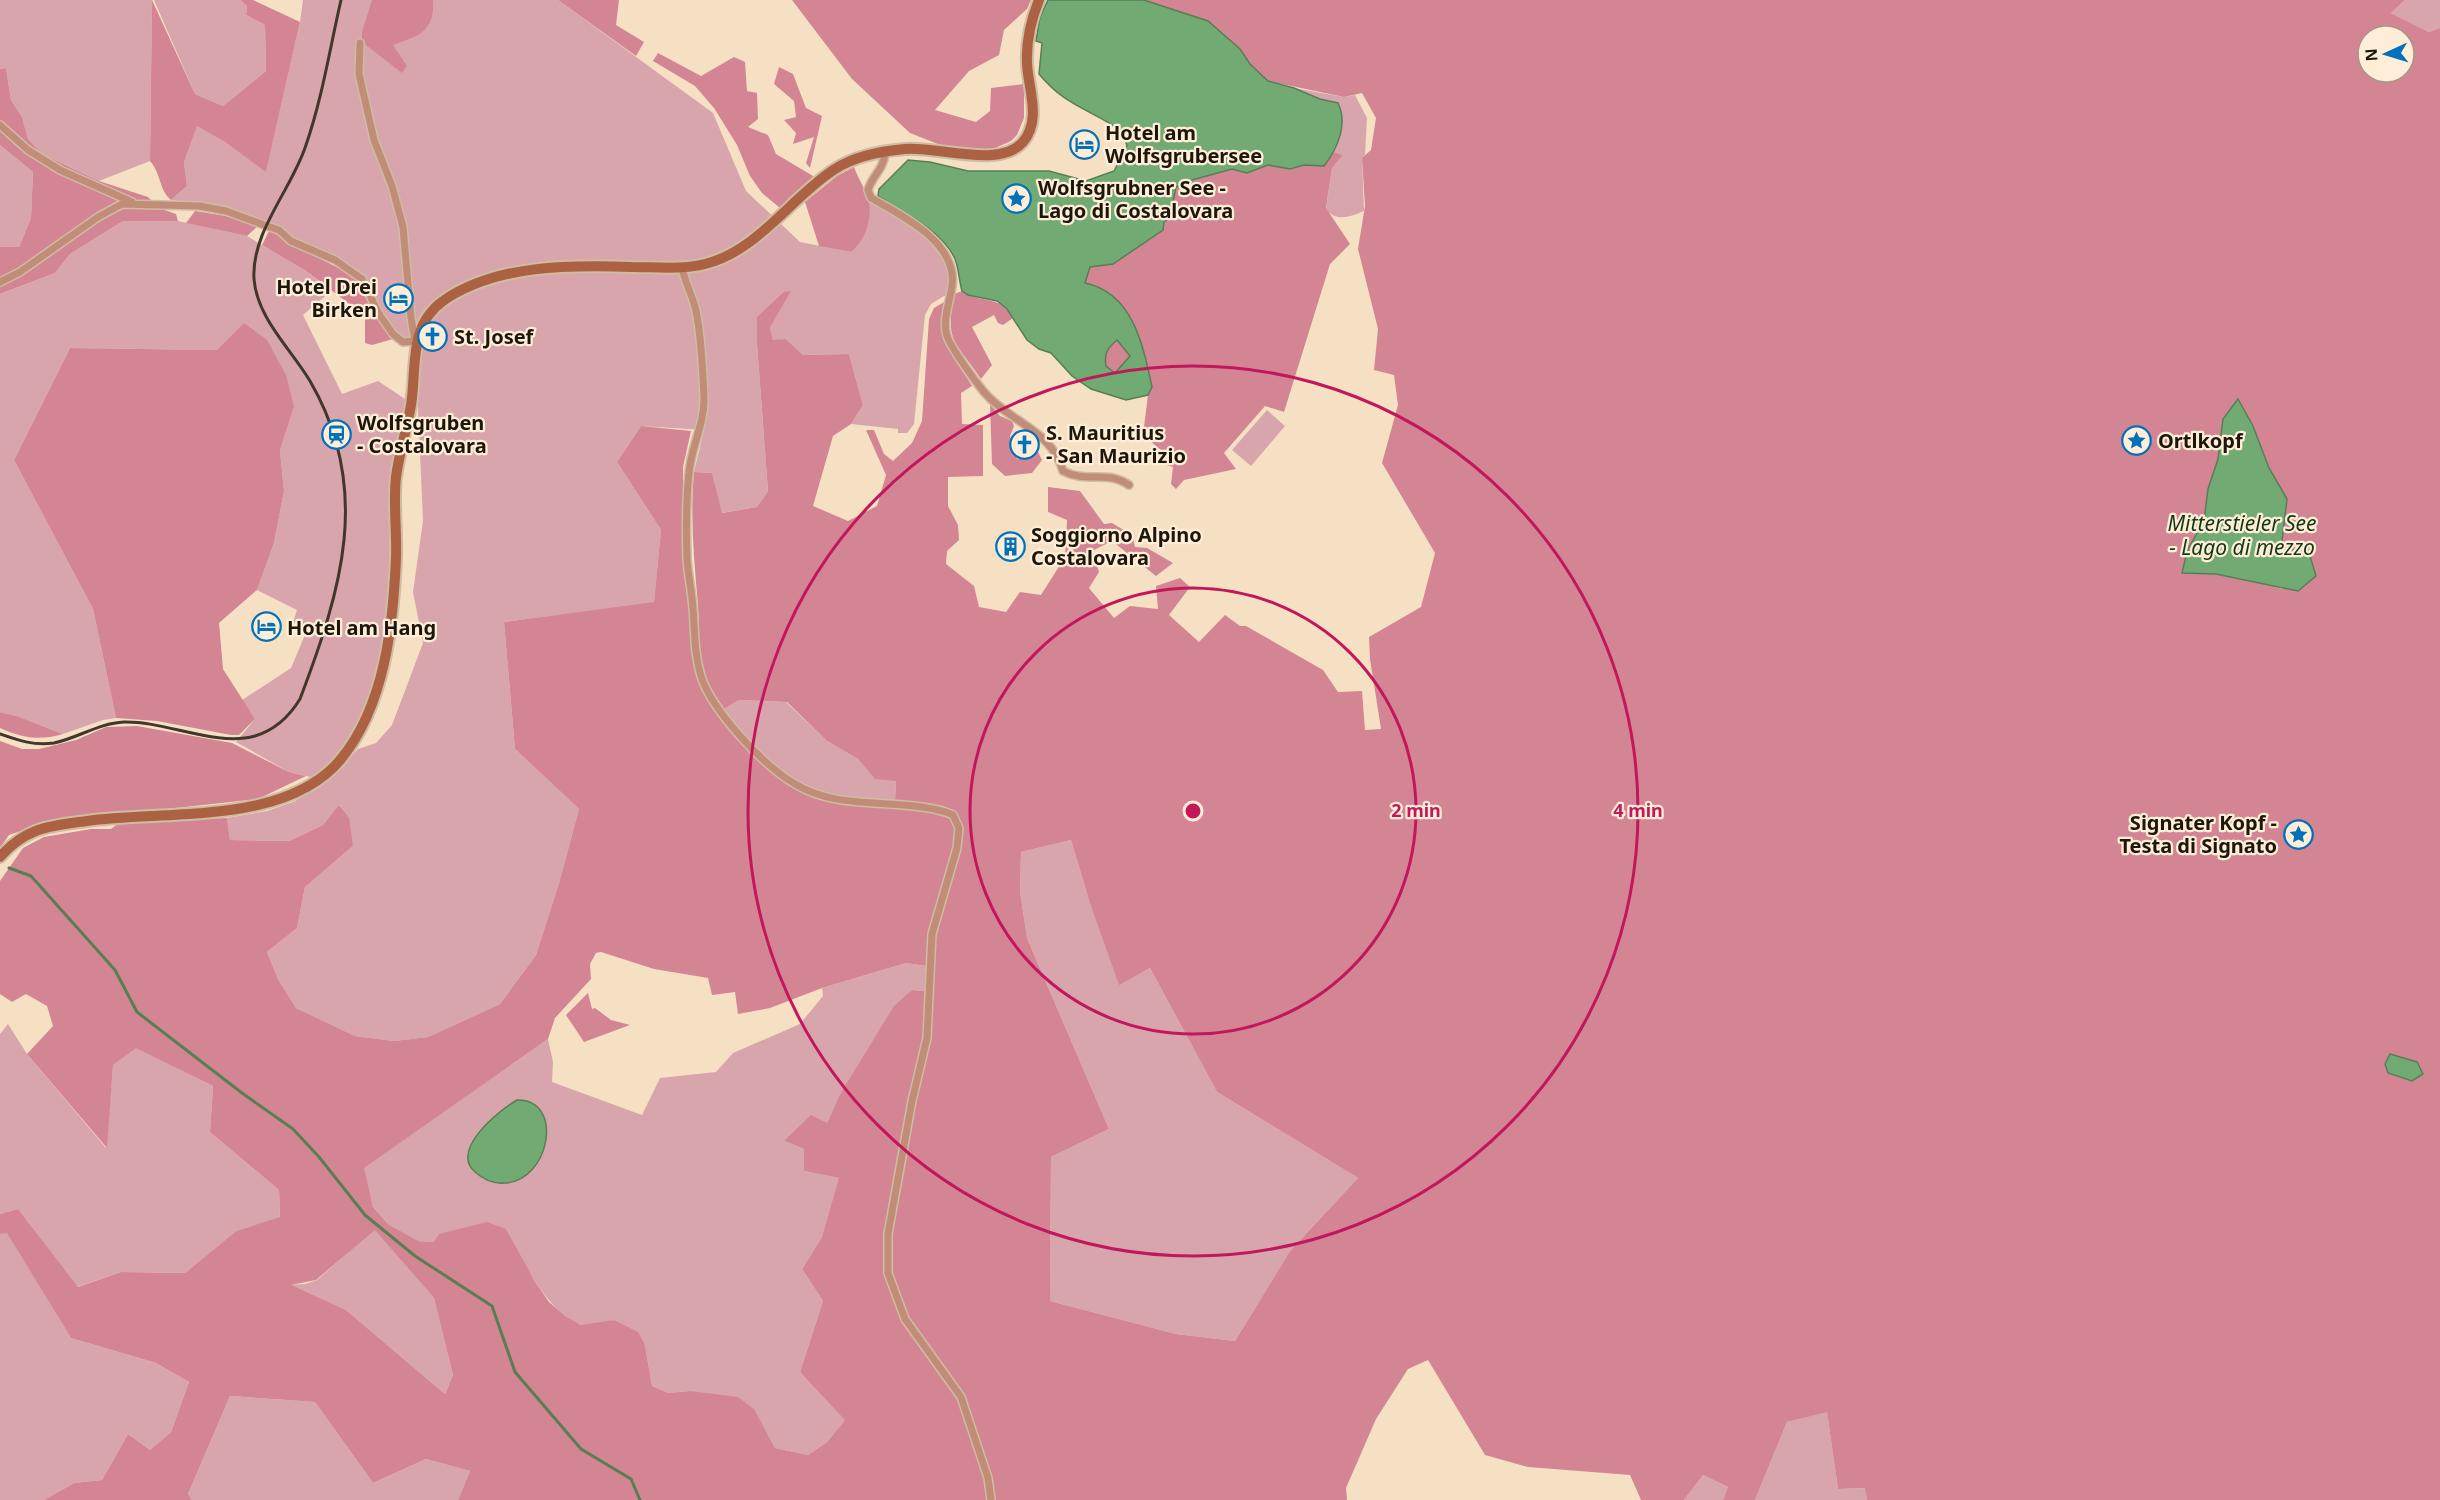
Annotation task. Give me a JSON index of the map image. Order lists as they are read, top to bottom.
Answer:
{
  "water": ["Mitterstieler See - Lago di mezzo"],
  "places": {
    "hotel": ["Hotel am Wolfsgrubersee", "Hotel Drei Birken", "Hotel am Hang"],
    "place": ["Wolfsgrubner See - Lago di Costalovara", "Ortlkopf", "Signater Kopf - Testa di Signato"],
    "church": ["St. Josef", "S. Mauritius - San Maurizio"],
    "station": ["Wolfsgruben - Costalovara"],
    "building": ["Soggiorno Alpino Costalovara"]
  },
  "north": "left",
  "rings": ["2 min", "4 min"]
}
